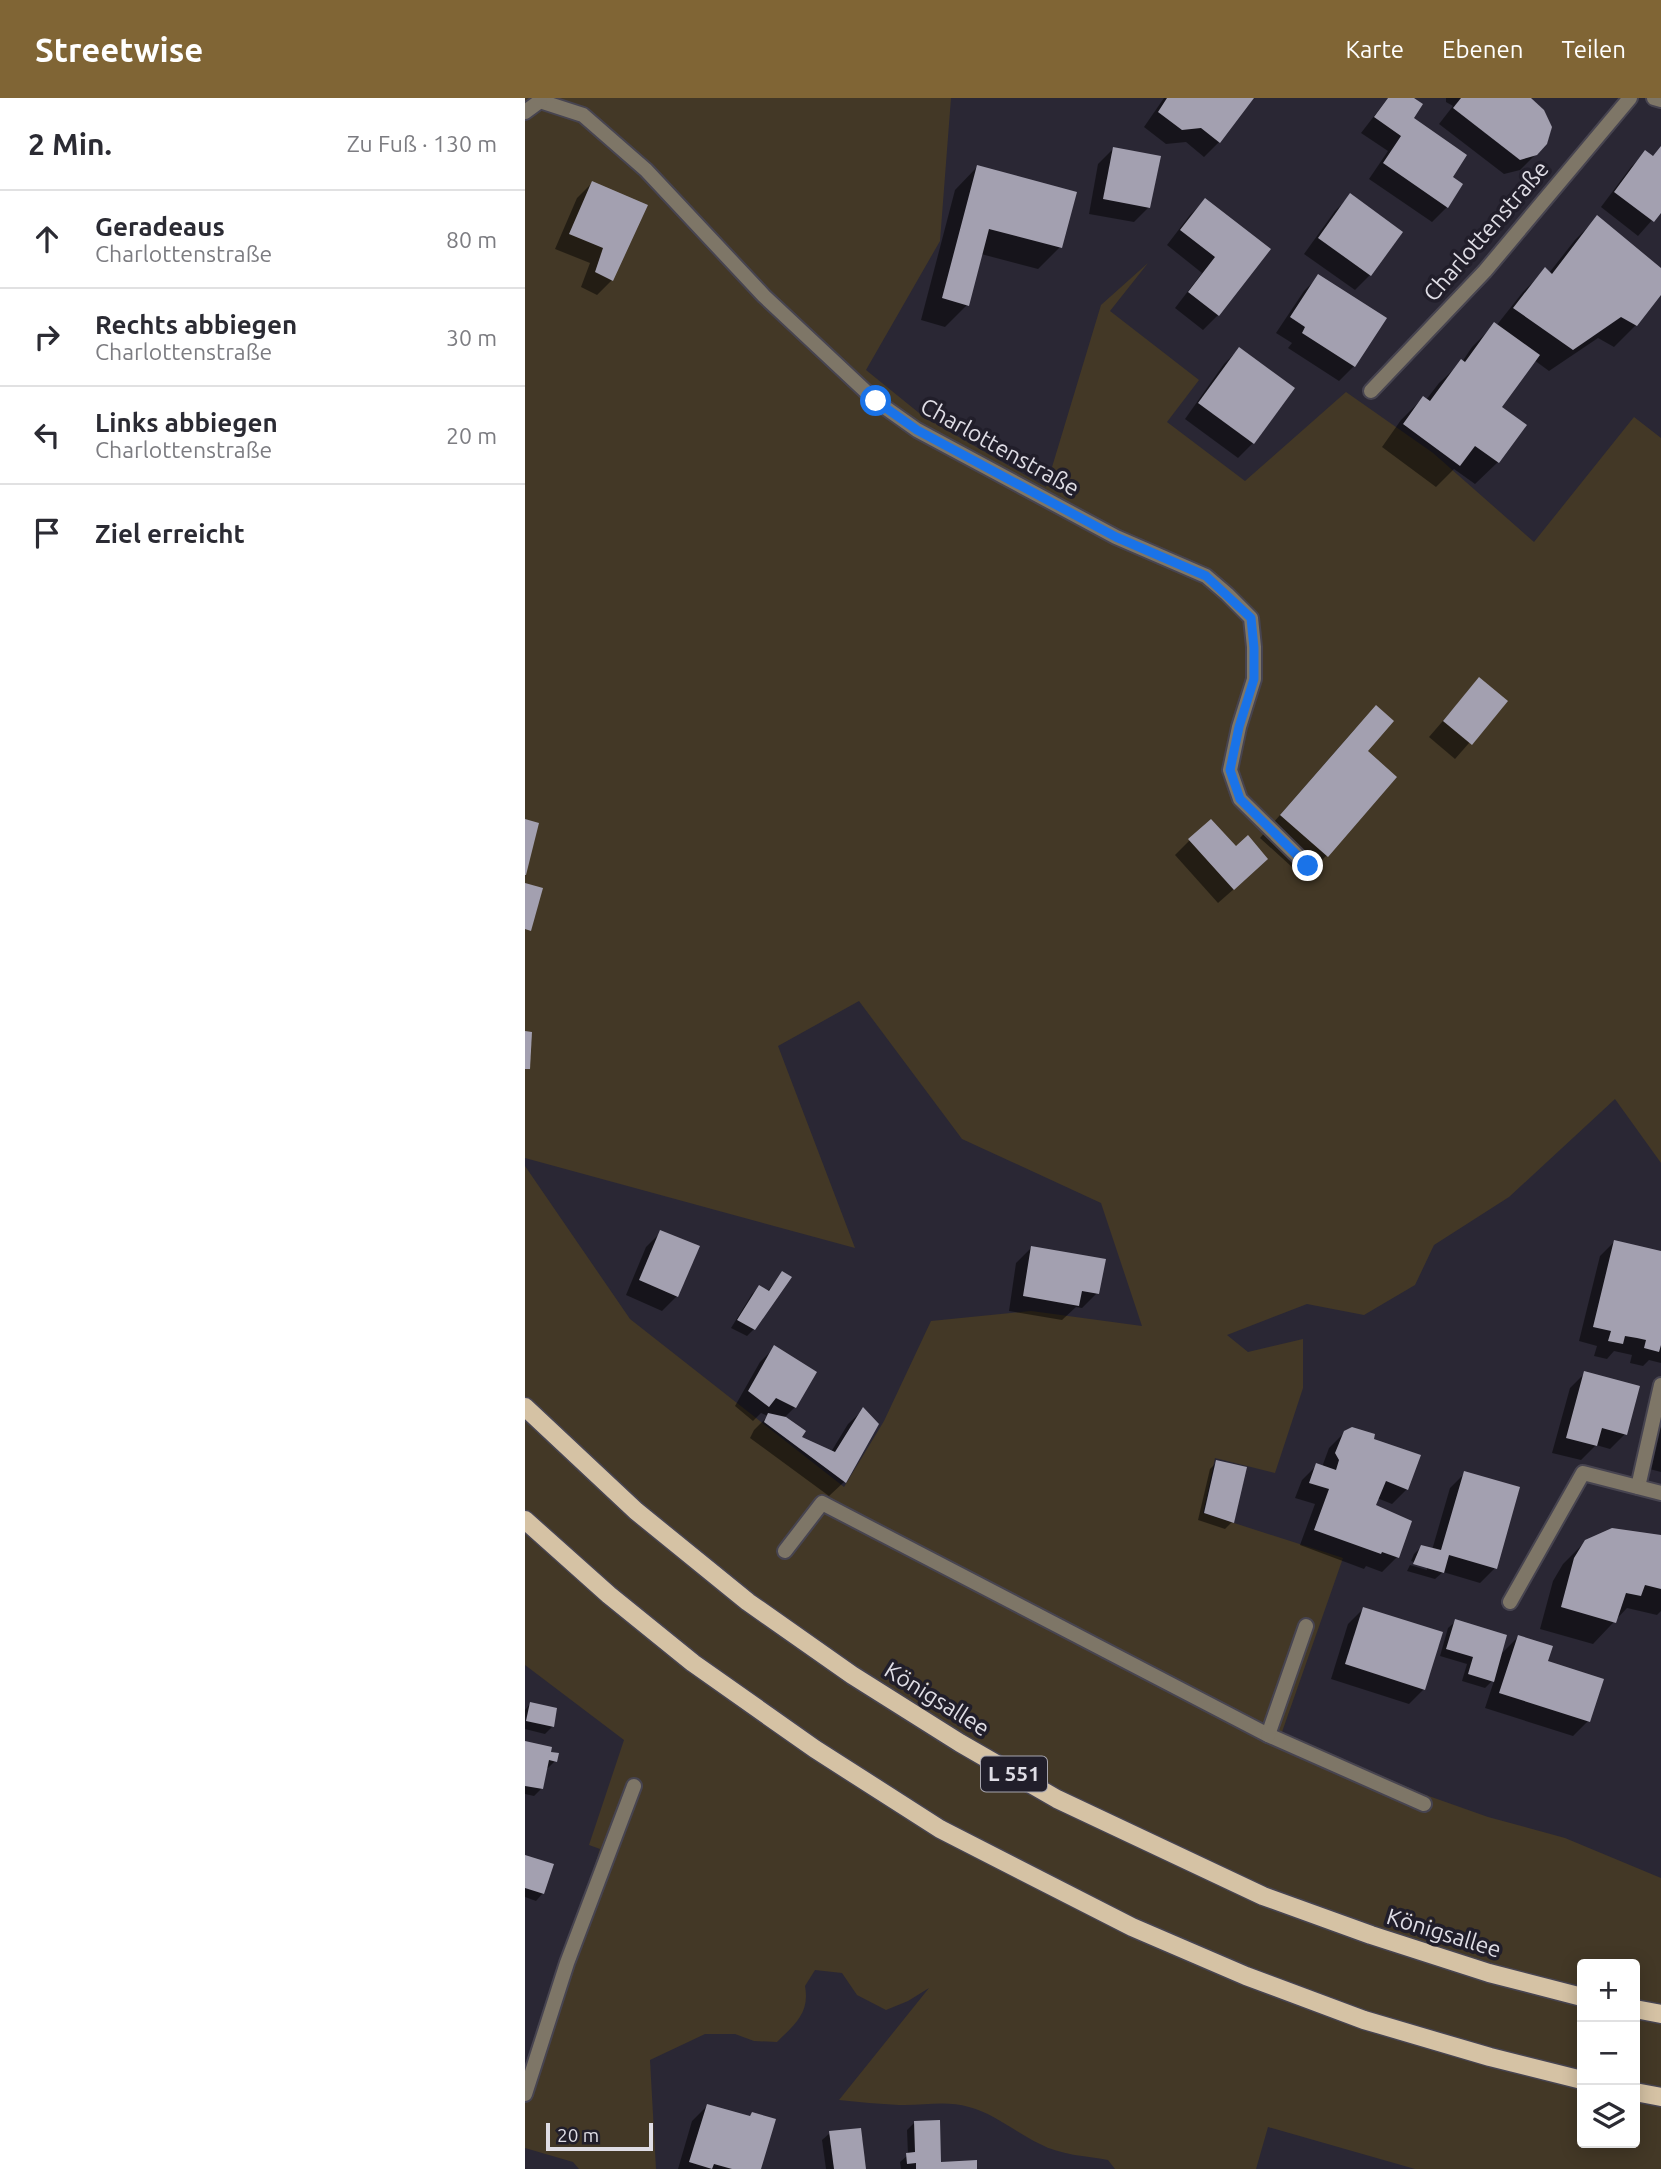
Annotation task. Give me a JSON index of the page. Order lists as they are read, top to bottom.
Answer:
{
  "streets": {
    "main road": ["Königsallee", "L 551"],
    "street": ["Charlottenstraße"]
  },
  "scale_bar": "20 m",
  "page": {
    "header": "Streetwise",
    "nav": ["Karte", "Ebenen", "Teilen"],
    "heading": ["2 Min.", "Zu Fuß · 130 m"],
    "list": [
      ["Geradeaus", "Charlottenstraße", "80 m"],
      ["Rechts abbiegen", "Charlottenstraße", "30 m"],
      ["Links abbiegen", "Charlottenstraße", "20 m"],
      "Ziel erreicht"
    ],
    "map_buttons": ["+", "−"],
    "scale": "20 m"
  }
}
